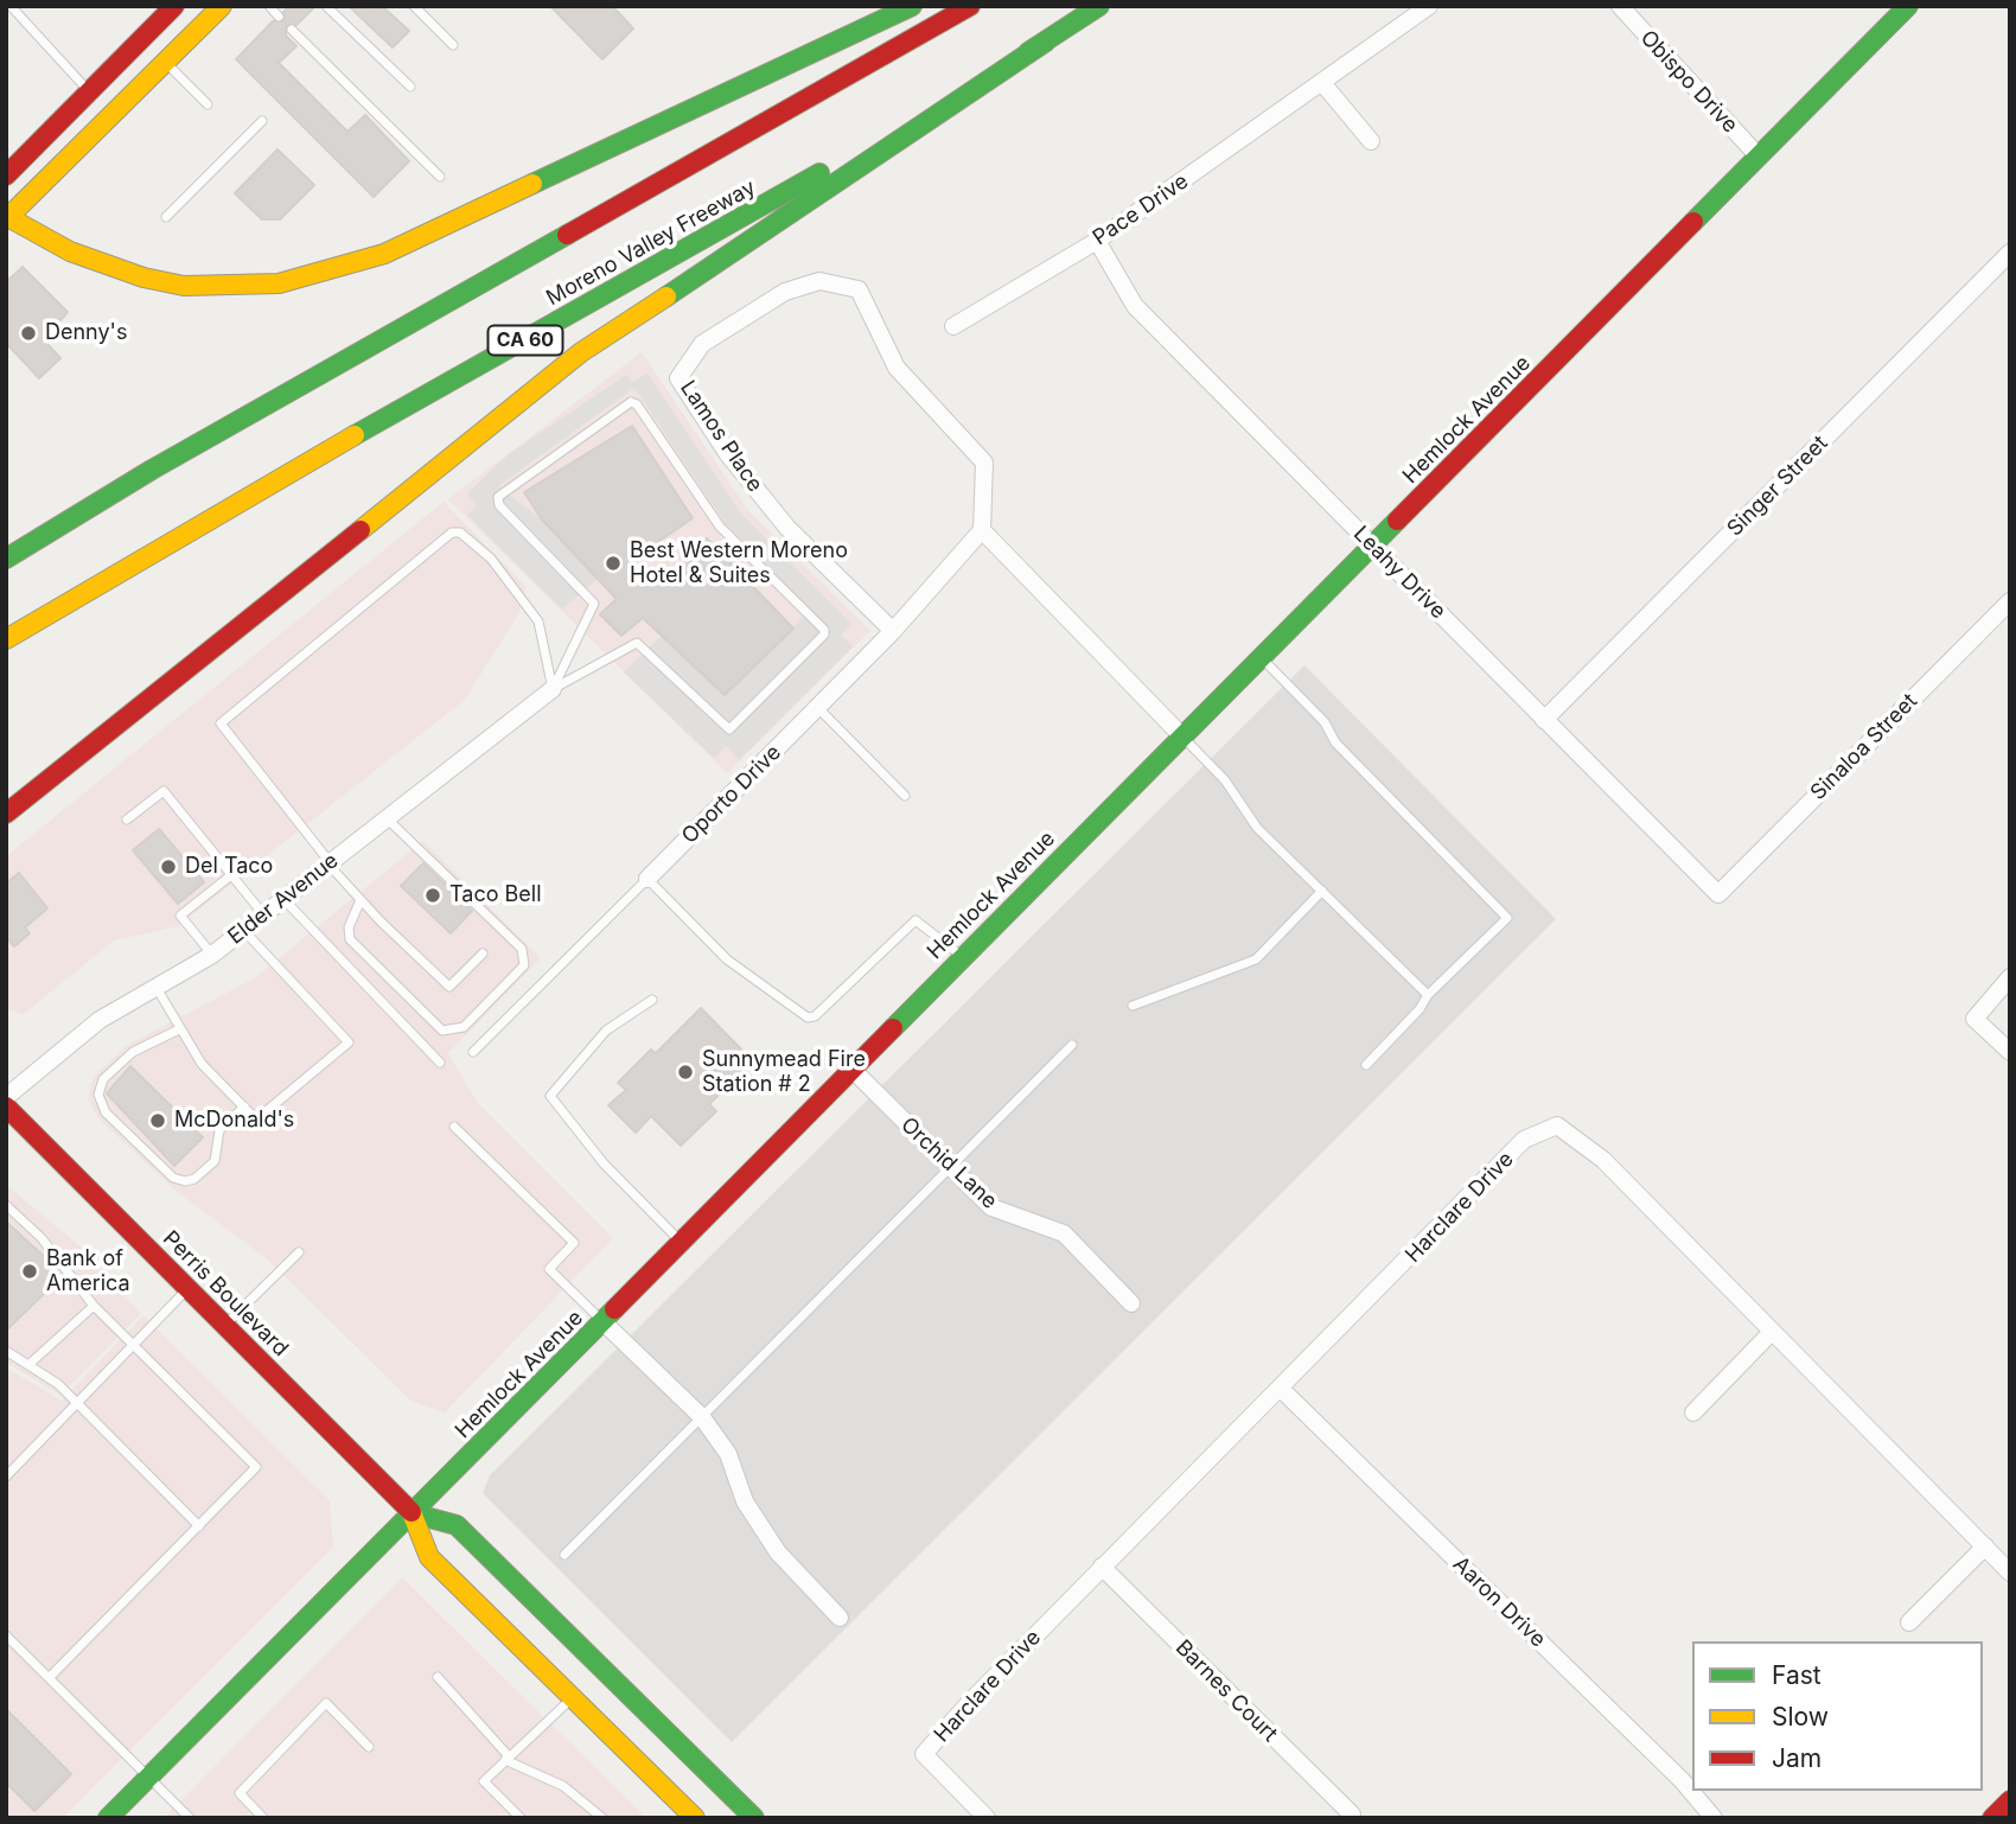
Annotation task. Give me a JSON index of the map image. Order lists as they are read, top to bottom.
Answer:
{
  "streets": {
    "main road": [
      "Moreno Valley Freeway",
      "CA 60",
      "Hemlock Avenue",
      "Perris Boulevard"
    ],
    "street": [
      "Obispo Drive",
      "Pace Drive",
      "Lamos Place",
      "Singer Street",
      "Leahy Drive",
      "Sinaloa Street",
      "Oporto Drive",
      "Elder Avenue",
      "Orchid Lane",
      "Harclare Drive",
      "Aaron Drive",
      "Barnes Court"
    ]
  },
  "crossings": [
    ["Obispo Drive", "Hemlock Avenue"],
    ["Pace Drive", "Leahy Drive"],
    ["Hemlock Avenue", "Leahy Drive"],
    ["Hemlock Avenue", "Orchid Lane"],
    ["Hemlock Avenue", "Perris Boulevard"],
    ["Lamos Place", "Oporto Drive"],
    ["Singer Street", "Leahy Drive"],
    ["Leahy Drive", "Sinaloa Street"],
    ["Harclare Drive", "Aaron Drive"],
    ["Harclare Drive", "Barnes Court"]
  ],
  "places": [
    "Denny's",
    "Best Western Moreno Hotel & Suites",
    "Del Taco",
    "Taco Bell",
    "Sunnymead Fire Station # 2",
    "McDonald's",
    "Bank of America"
  ],
  "legend": ["Fast", "Slow", "Jam"]
}
